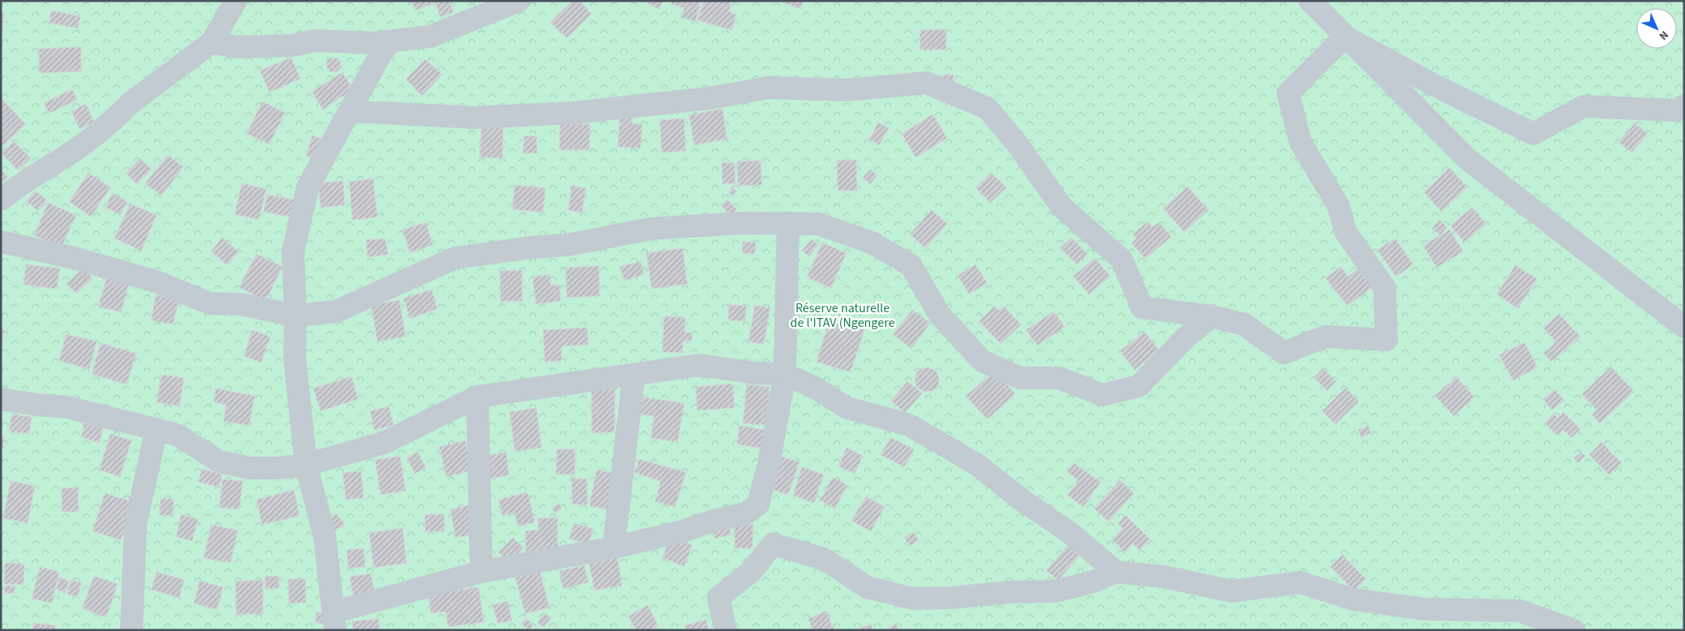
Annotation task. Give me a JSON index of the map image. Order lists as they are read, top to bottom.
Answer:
{
  "parks": ["Réserve naturelle de l'ITAV (Ngengere"],
  "north": "bottom right"
}
